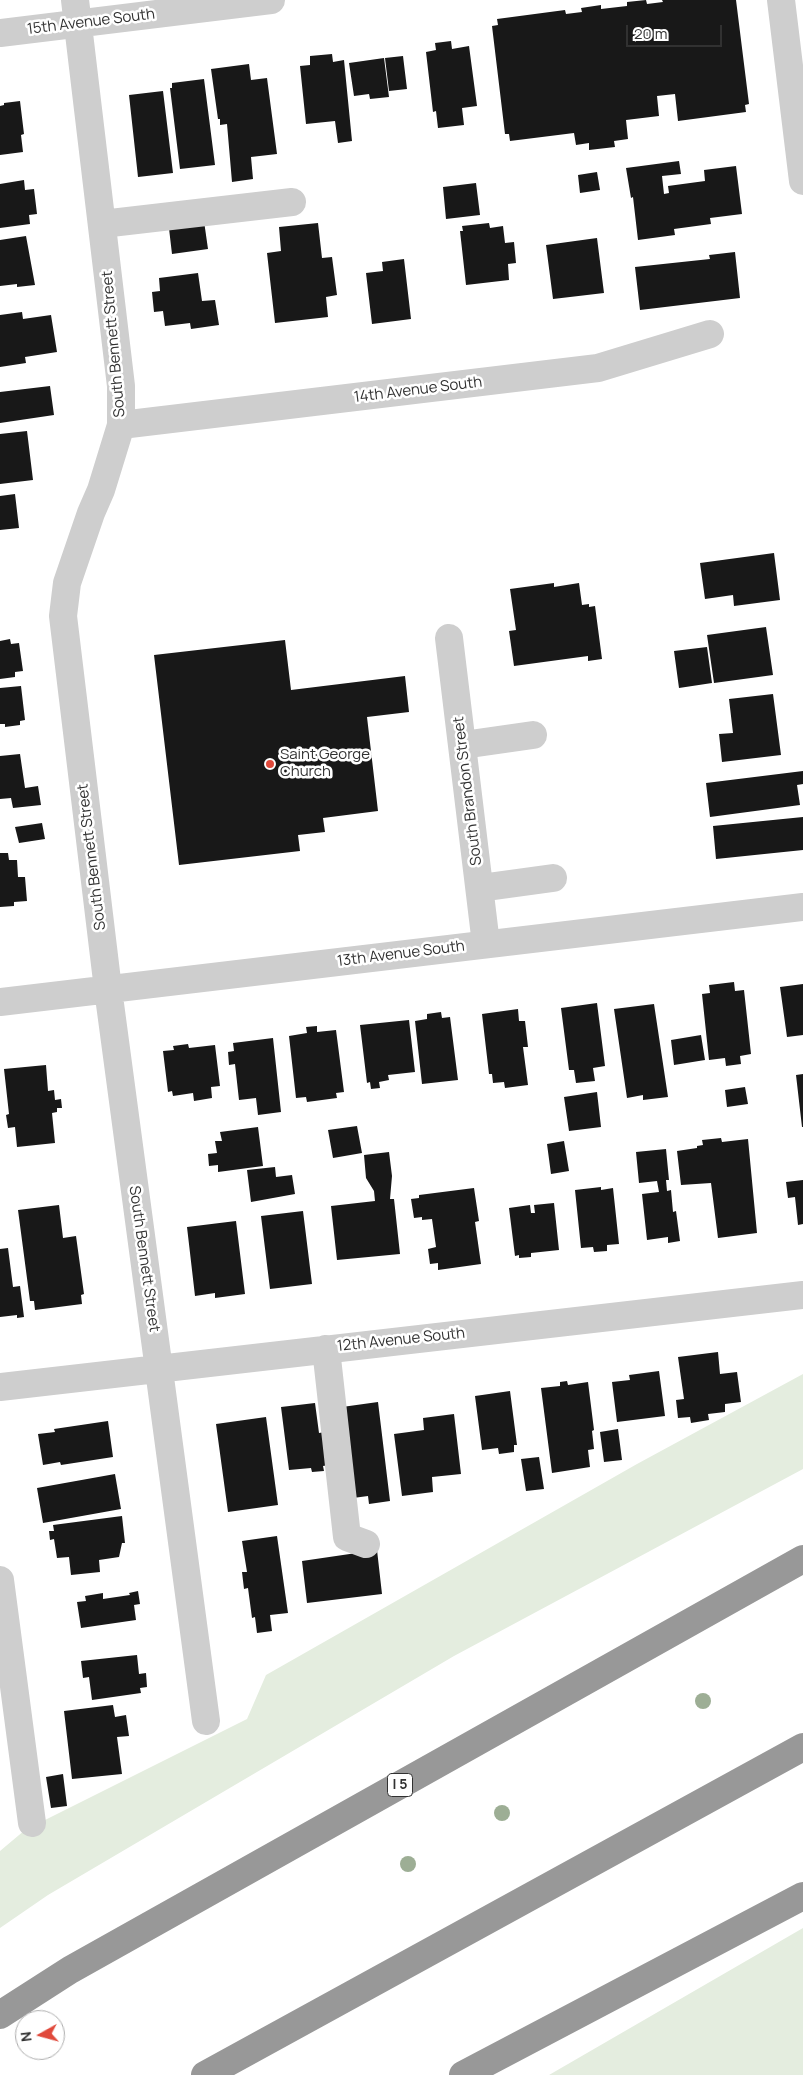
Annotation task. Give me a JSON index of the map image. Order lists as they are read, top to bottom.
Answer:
{
  "streets": {
    "highway": ["I 5"],
    "street": [
      "15th Avenue South",
      "South Bennett Street",
      "14th Avenue South",
      "South Brandon Street",
      "13th Avenue South",
      "12th Avenue South"
    ]
  },
  "crossings": [
    ["15th Avenue South", "South Bennett Street"],
    ["South Bennett Street", "14th Avenue South"],
    ["South Bennett Street", "13th Avenue South"],
    ["South Bennett Street", "12th Avenue South"],
    ["South Brandon Street", "13th Avenue South"]
  ],
  "places": ["Saint George Church"],
  "scale_bar": "20 m",
  "north": "left"
}
